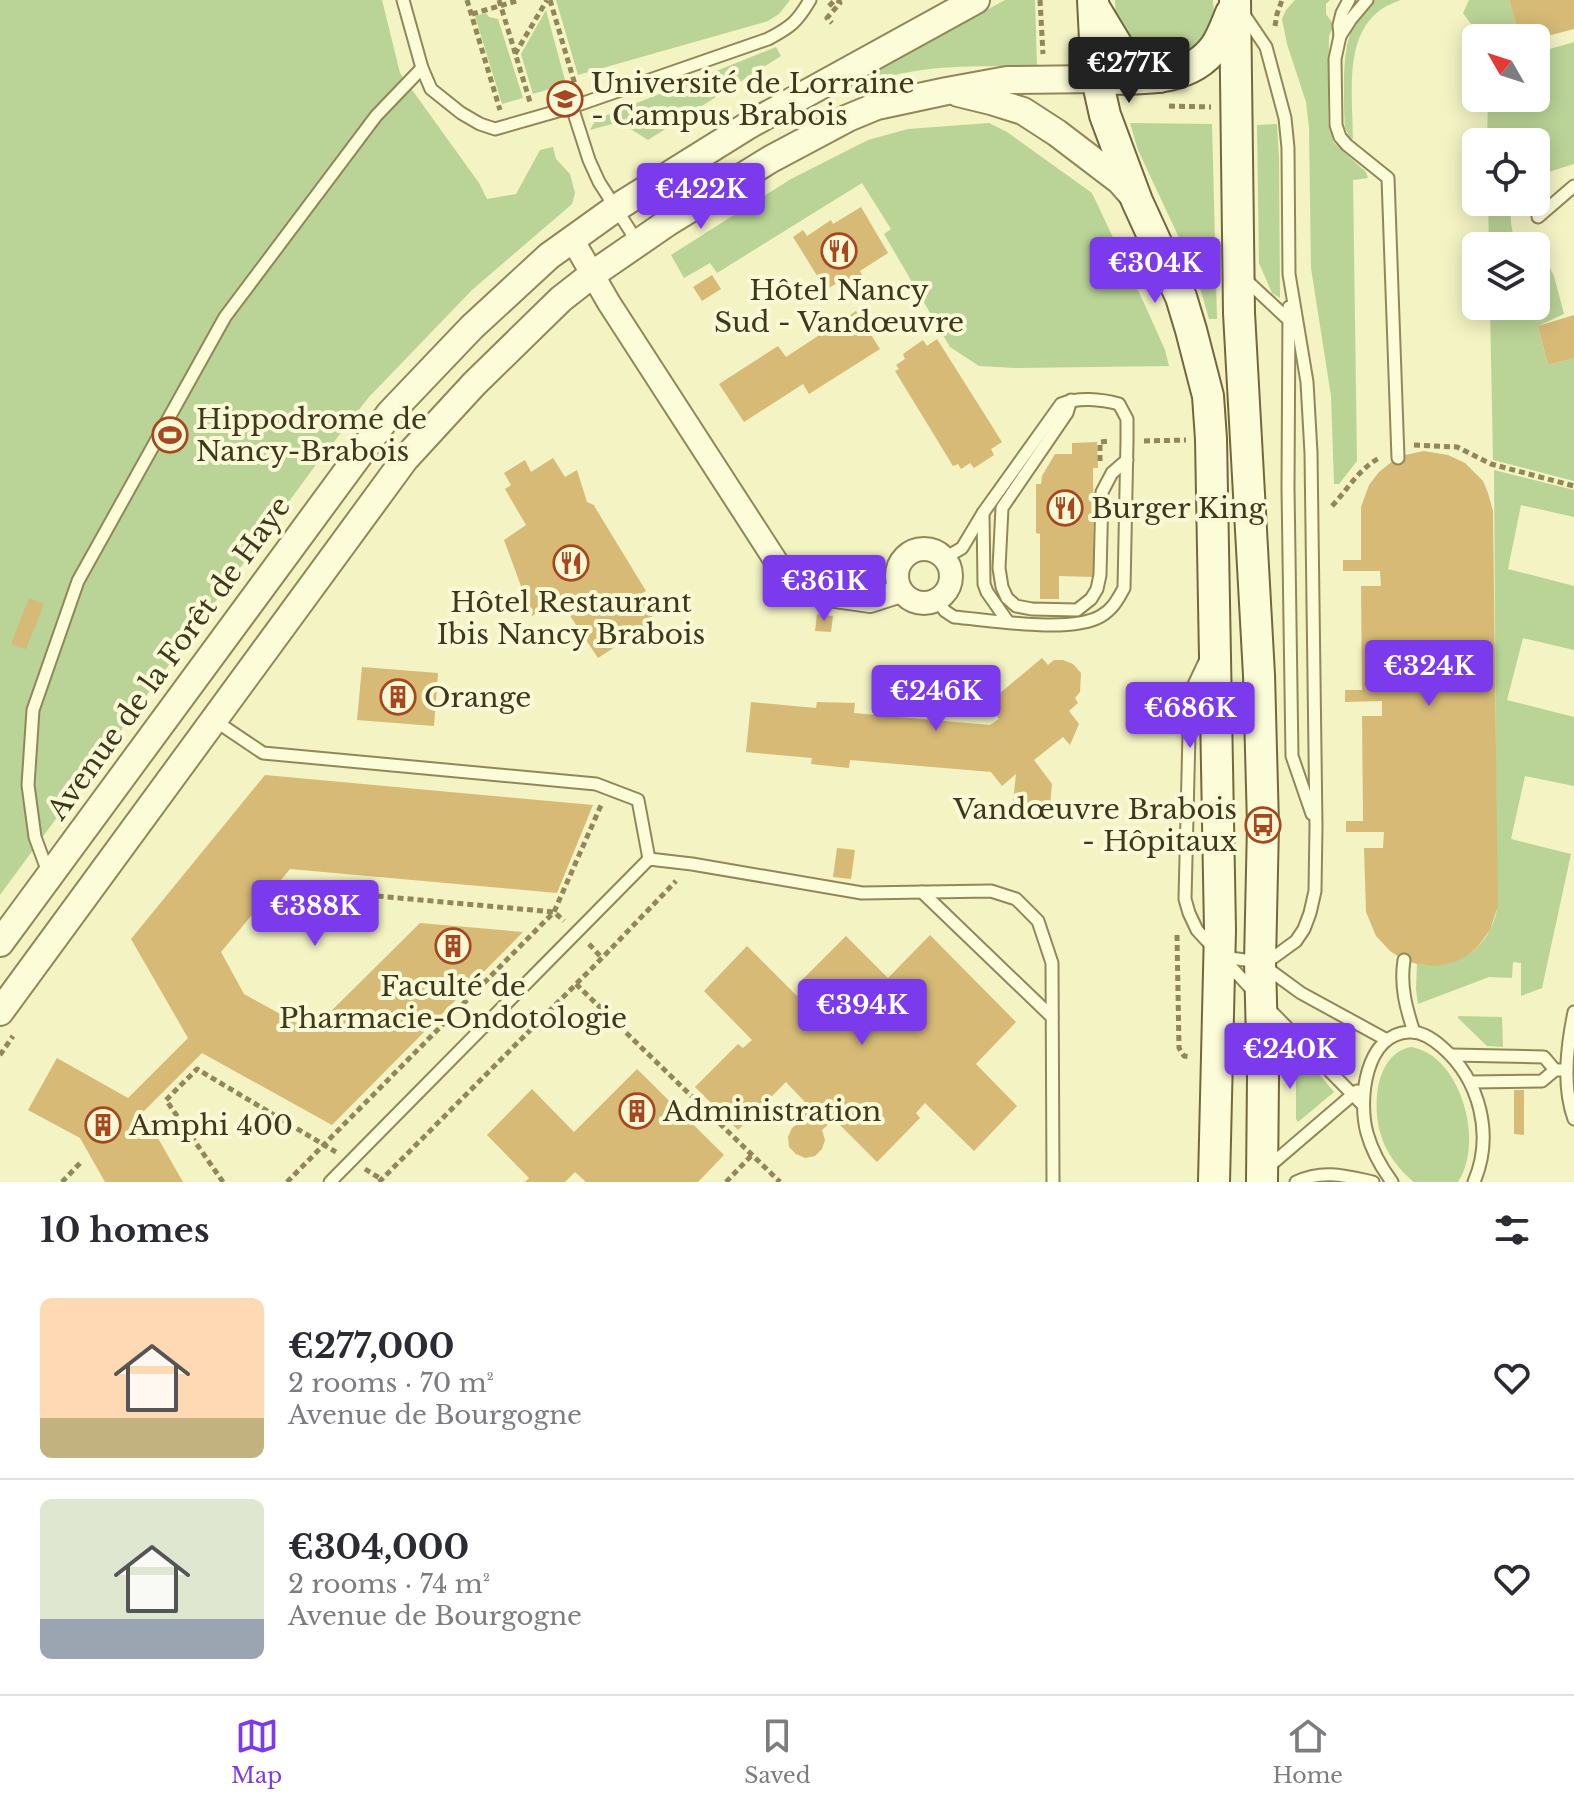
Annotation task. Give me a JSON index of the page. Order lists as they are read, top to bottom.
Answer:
{
  "streets": {
    "street": ["Avenue de la Forêt de Haye"]
  },
  "places": {
    "school or university": ["Université de Lorraine - Campus Brabois"],
    "restaurant": ["Hôtel Nancy Sud - Vandœuvre", "Burger King", "Hôtel Restaurant Ibis Nancy Brabois"],
    "sports": ["Hippodrome de Nancy-Brabois"],
    "building": [
      "Orange",
      "Faculté de Pharmacie-Ondotologie",
      "Administration",
      "Amphi 400"
    ],
    "bus stop": ["Vandœuvre Brabois - Hôpitaux"]
  },
  "north": "top left",
  "page": {
    "price": [
      "€277K",
      "€422K",
      "€304K",
      "€361K",
      "€324K",
      "€246K",
      "€686K",
      "€388K",
      "€394K",
      "€240K"
    ],
    "heading": "10 homes",
    "list": [
      {
        "name": "€277,000",
        "note": "2 rooms · 70 m² · Avenue de Bourgogne"
      },
      {
        "name": "€304,000",
        "note": "2 rooms · 74 m² · Avenue de Bourgogne"
      }
    ],
    "tabs": ["Map", "Saved", "Home"]
  }
}
